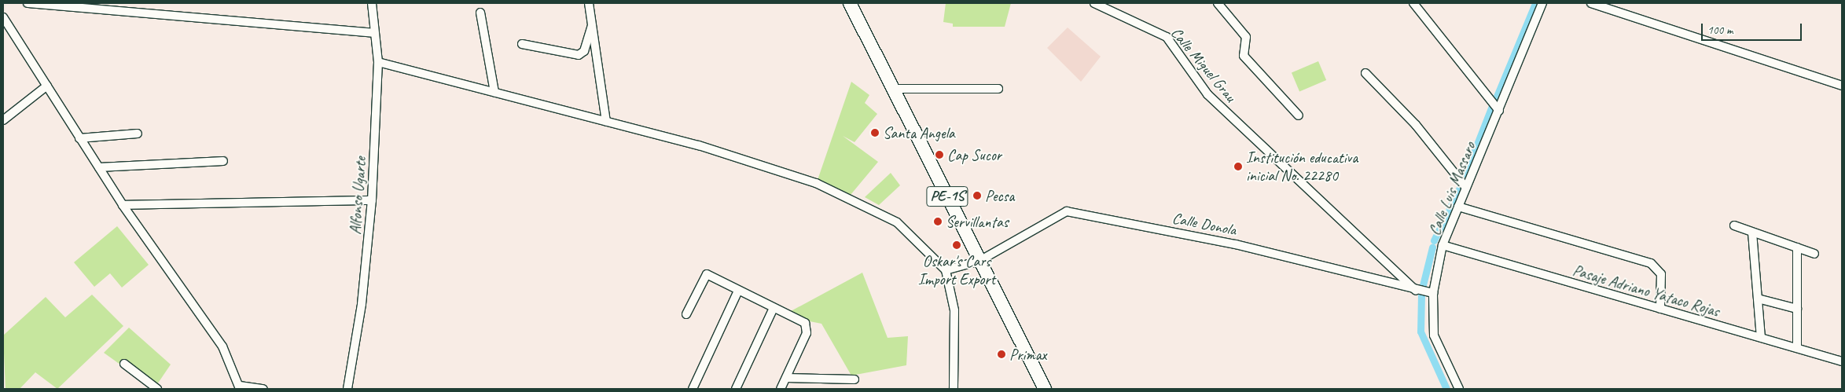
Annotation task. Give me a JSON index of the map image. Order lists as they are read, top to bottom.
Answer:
{
  "streets": {
    "highway": ["PE-1S"],
    "street": [
      "Calle Miguel Grau",
      "Calle Luis Massaro",
      "Alfonso Ugarte",
      "Calle Donola",
      "Pasaje Adriano Yataco Rojas"
    ]
  },
  "crossings": [
    ["Calle Miguel Grau", "Calle Donola"],
    ["Calle Luis Massaro", "Calle Donola"],
    ["Calle Luis Massaro", "Pasaje Adriano Yataco Rojas"],
    ["PE-1S", "Calle Donola"]
  ],
  "places": [
    "Santa Angela",
    "Cap Sucor",
    "Institución educativa inicial No. 22280",
    "Pecsa",
    "Servillantas",
    "Oskar's Cars Import Export",
    "Primax"
  ],
  "scale_bar": "100 m"
}
